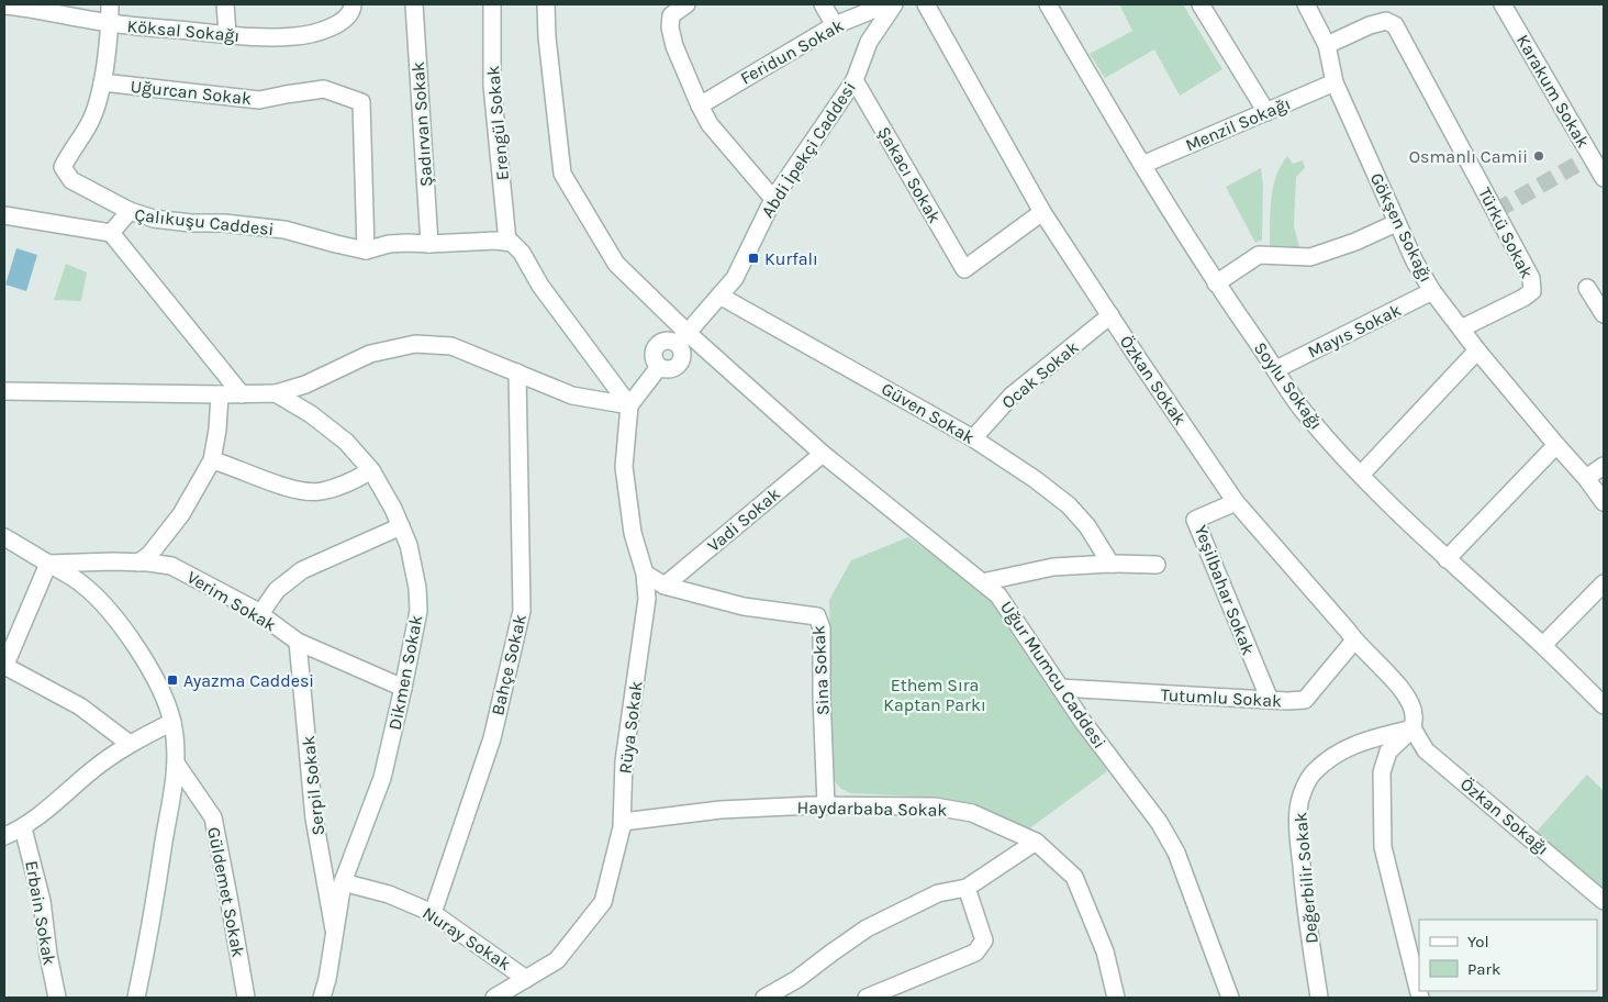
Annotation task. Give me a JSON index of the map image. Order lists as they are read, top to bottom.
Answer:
{
  "streets": {
    "street": [
      "Köksal Sokağı",
      "Feridun Sokak",
      "Karakum Sokak",
      "Uğurcan Sokak",
      "Erengül Sokak",
      "Şadırvan Sokak",
      "Menzil Sokağı",
      "Abdi İpekçi Caddesi",
      "Şakacı Sokak",
      "Çalıkuşu Caddesi",
      "Gökşen Sokağı",
      "Türkü Sokak",
      "Mayıs Sokak",
      "Ocak Sokak",
      "Özkan Sokak",
      "Soylu Sokağı",
      "Güven Sokak",
      "Vadi Sokak",
      "Yeşilbahar Sokak",
      "Verim Sokak",
      "Bahçe Sokak",
      "Sina Sokak",
      "Dikmen Sokak",
      "Uğur Mumcu Caddesi",
      "Tutumlu Sokak",
      "Rüya Sokak",
      "Serpil Sokak",
      "Haydarbaba Sokak",
      "Özkan Sokağı",
      "Değerbilir Sokak",
      "Güldemet Sokak",
      "Erbain Sokak",
      "Nuray Sokak"
    ]
  },
  "crossings": [
    ["Uğurcan Sokak", "Çalıkuşu Caddesi"],
    ["Erengül Sokak", "Çalıkuşu Caddesi"],
    ["Şadırvan Sokak", "Çalıkuşu Caddesi"],
    ["Menzil Sokağı", "Gökşen Sokağı"],
    ["Menzil Sokağı", "Soylu Sokağı"],
    ["Abdi İpekçi Caddesi", "Şakacı Sokak"],
    ["Abdi İpekçi Caddesi", "Güven Sokak"],
    ["Abdi İpekçi Caddesi", "Uğur Mumcu Caddesi"],
    ["Şakacı Sokak", "Özkan Sokak"],
    ["Gökşen Sokağı", "Türkü Sokak"],
    ["Gökşen Sokağı", "Mayıs Sokak"],
    ["Mayıs Sokak", "Soylu Sokağı"],
    ["Ocak Sokak", "Özkan Sokak"],
    ["Ocak Sokak", "Güven Sokak"],
    ["Özkan Sokak", "Yeşilbahar Sokak"],
    ["Özkan Sokak", "Tutumlu Sokak"],
    ["Özkan Sokak", "Özkan Sokağı"],
    ["Özkan Sokak", "Değerbilir Sokak"],
    ["Vadi Sokak", "Sina Sokak"],
    ["Vadi Sokak", "Uğur Mumcu Caddesi"],
    ["Yeşilbahar Sokak", "Tutumlu Sokak"],
    ["Verim Sokak", "Dikmen Sokak"],
    ["Verim Sokak", "Serpil Sokak"],
    ["Bahçe Sokak", "Nuray Sokak"],
    ["Sina Sokak", "Rüya Sokak"],
    ["Sina Sokak", "Haydarbaba Sokak"],
    ["Dikmen Sokak", "Serpil Sokak"],
    ["Dikmen Sokak", "Nuray Sokak"],
    ["Uğur Mumcu Caddesi", "Tutumlu Sokak"],
    ["Rüya Sokak", "Haydarbaba Sokak"],
    ["Rüya Sokak", "Nuray Sokak"],
    ["Özkan Sokağı", "Değerbilir Sokak"]
  ],
  "parks": ["Ethem Sıra Kaptan Parkı"],
  "places": {
    "other": ["Osmanlı Camii"],
    "transit": ["Kurfalı", "Ayazma Caddesi"]
  },
  "legend": ["Yol", "Park"]
}
